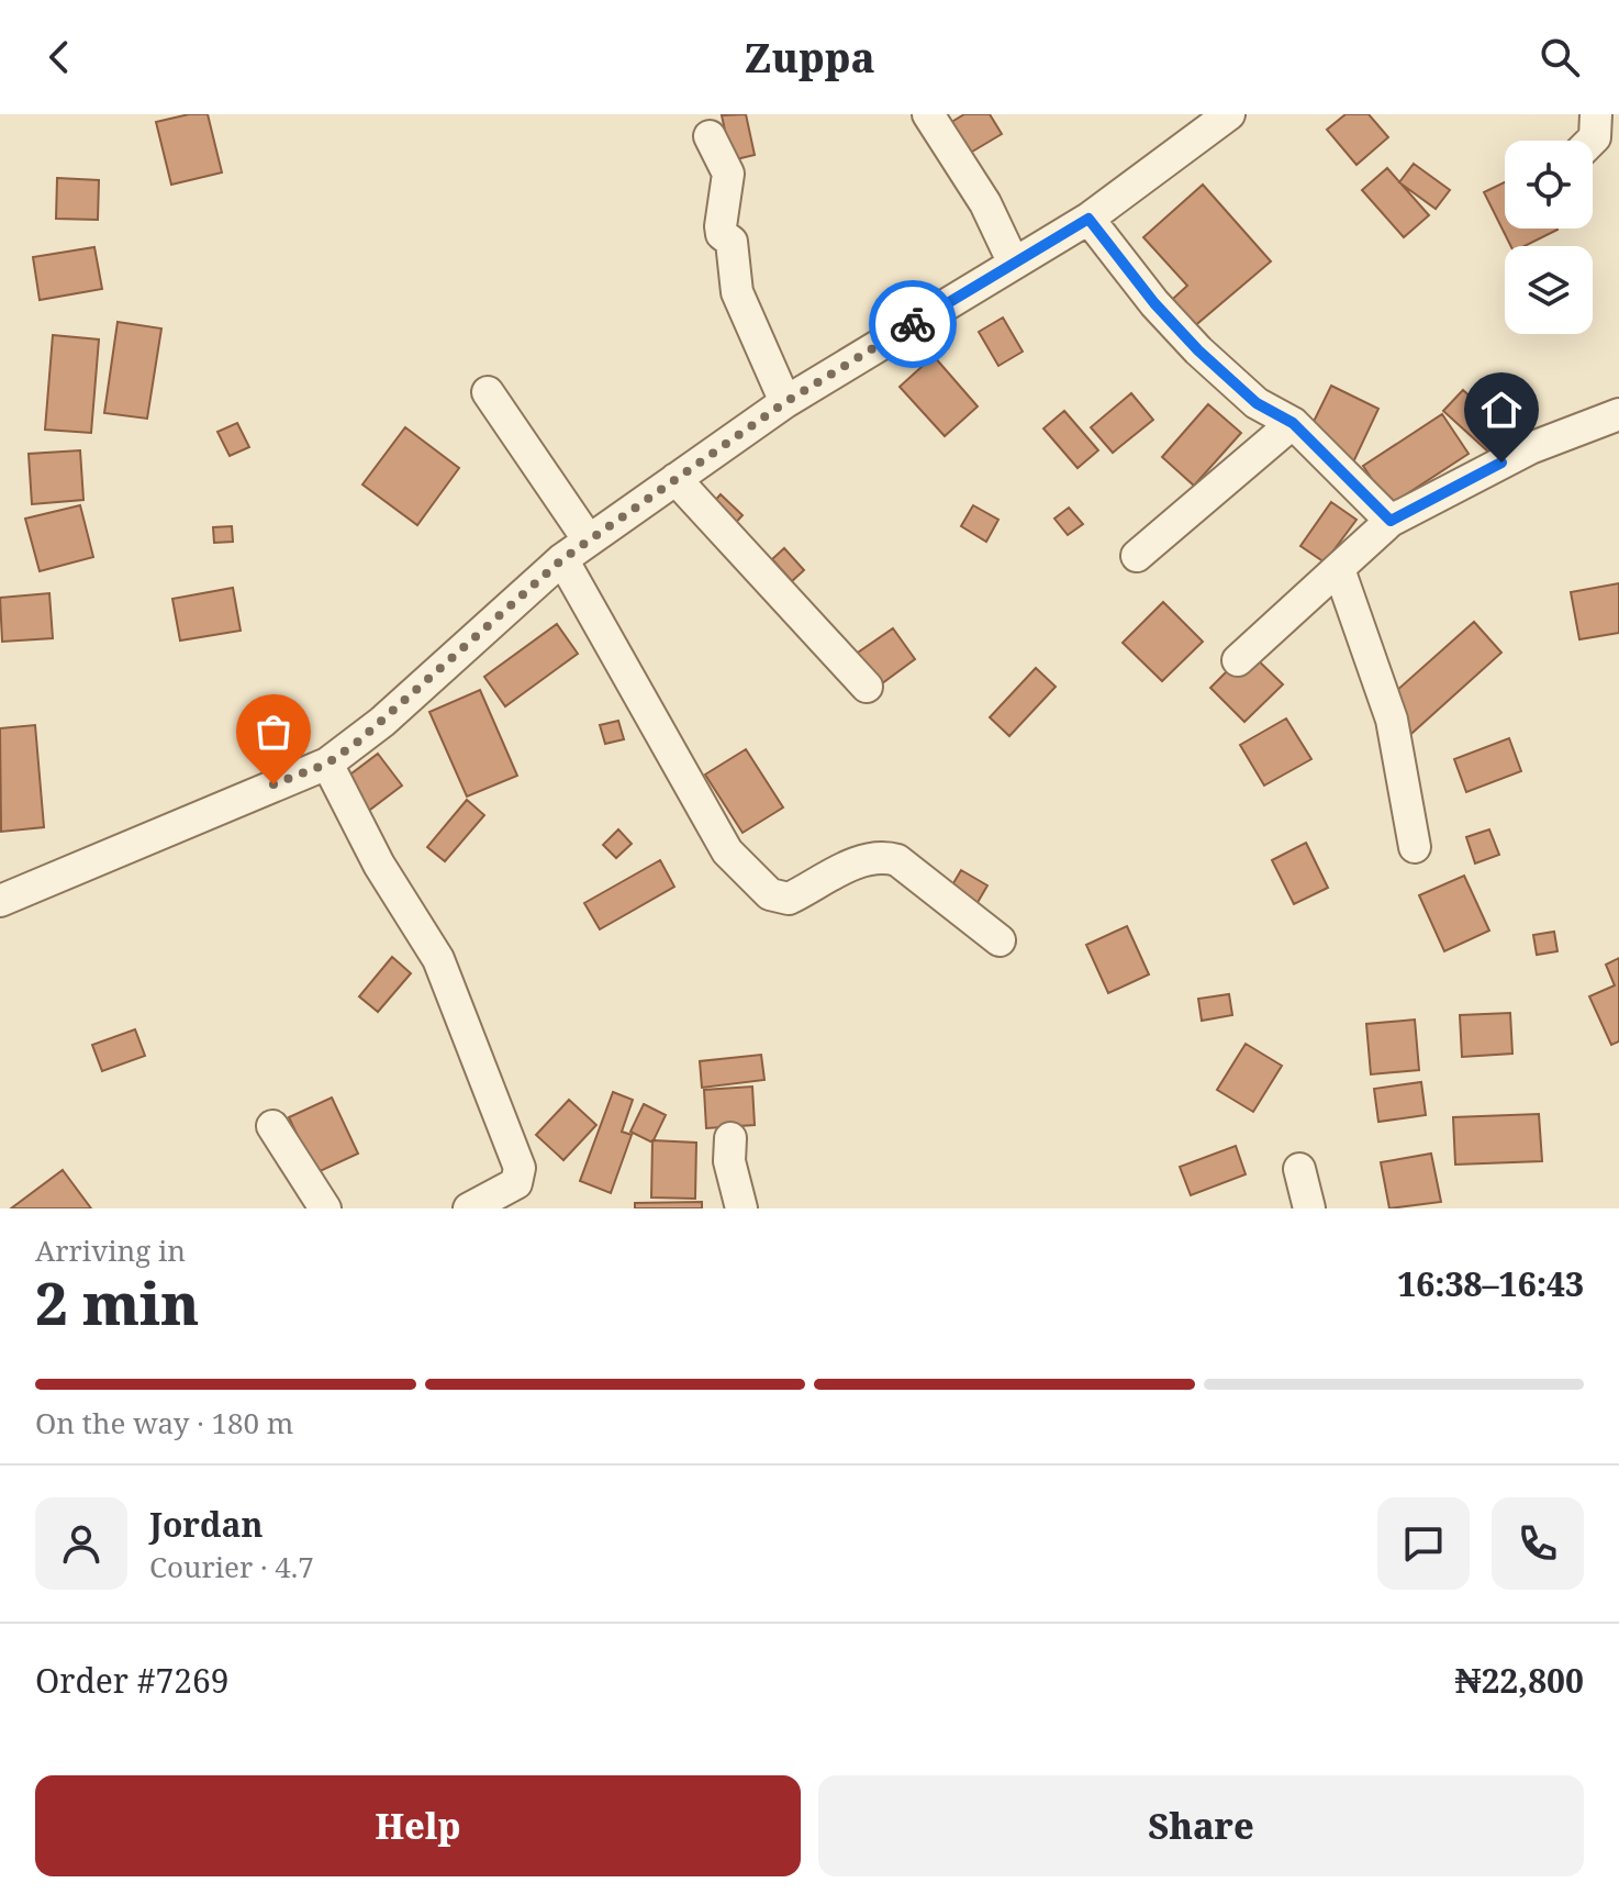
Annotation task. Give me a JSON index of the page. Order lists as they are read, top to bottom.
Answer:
{
  "page": {
    "header": "Zuppa",
    "heading": ["2 min", "Arriving in", "16:38–16:43"],
    "panel": [
      "Jordan",
      "Courier · 4.7",
      "Order #7269",
      "₦22,800"
    ],
    "bar": "On the way · 180 m",
    "buttons": ["Help", "Share"]
  }
}
